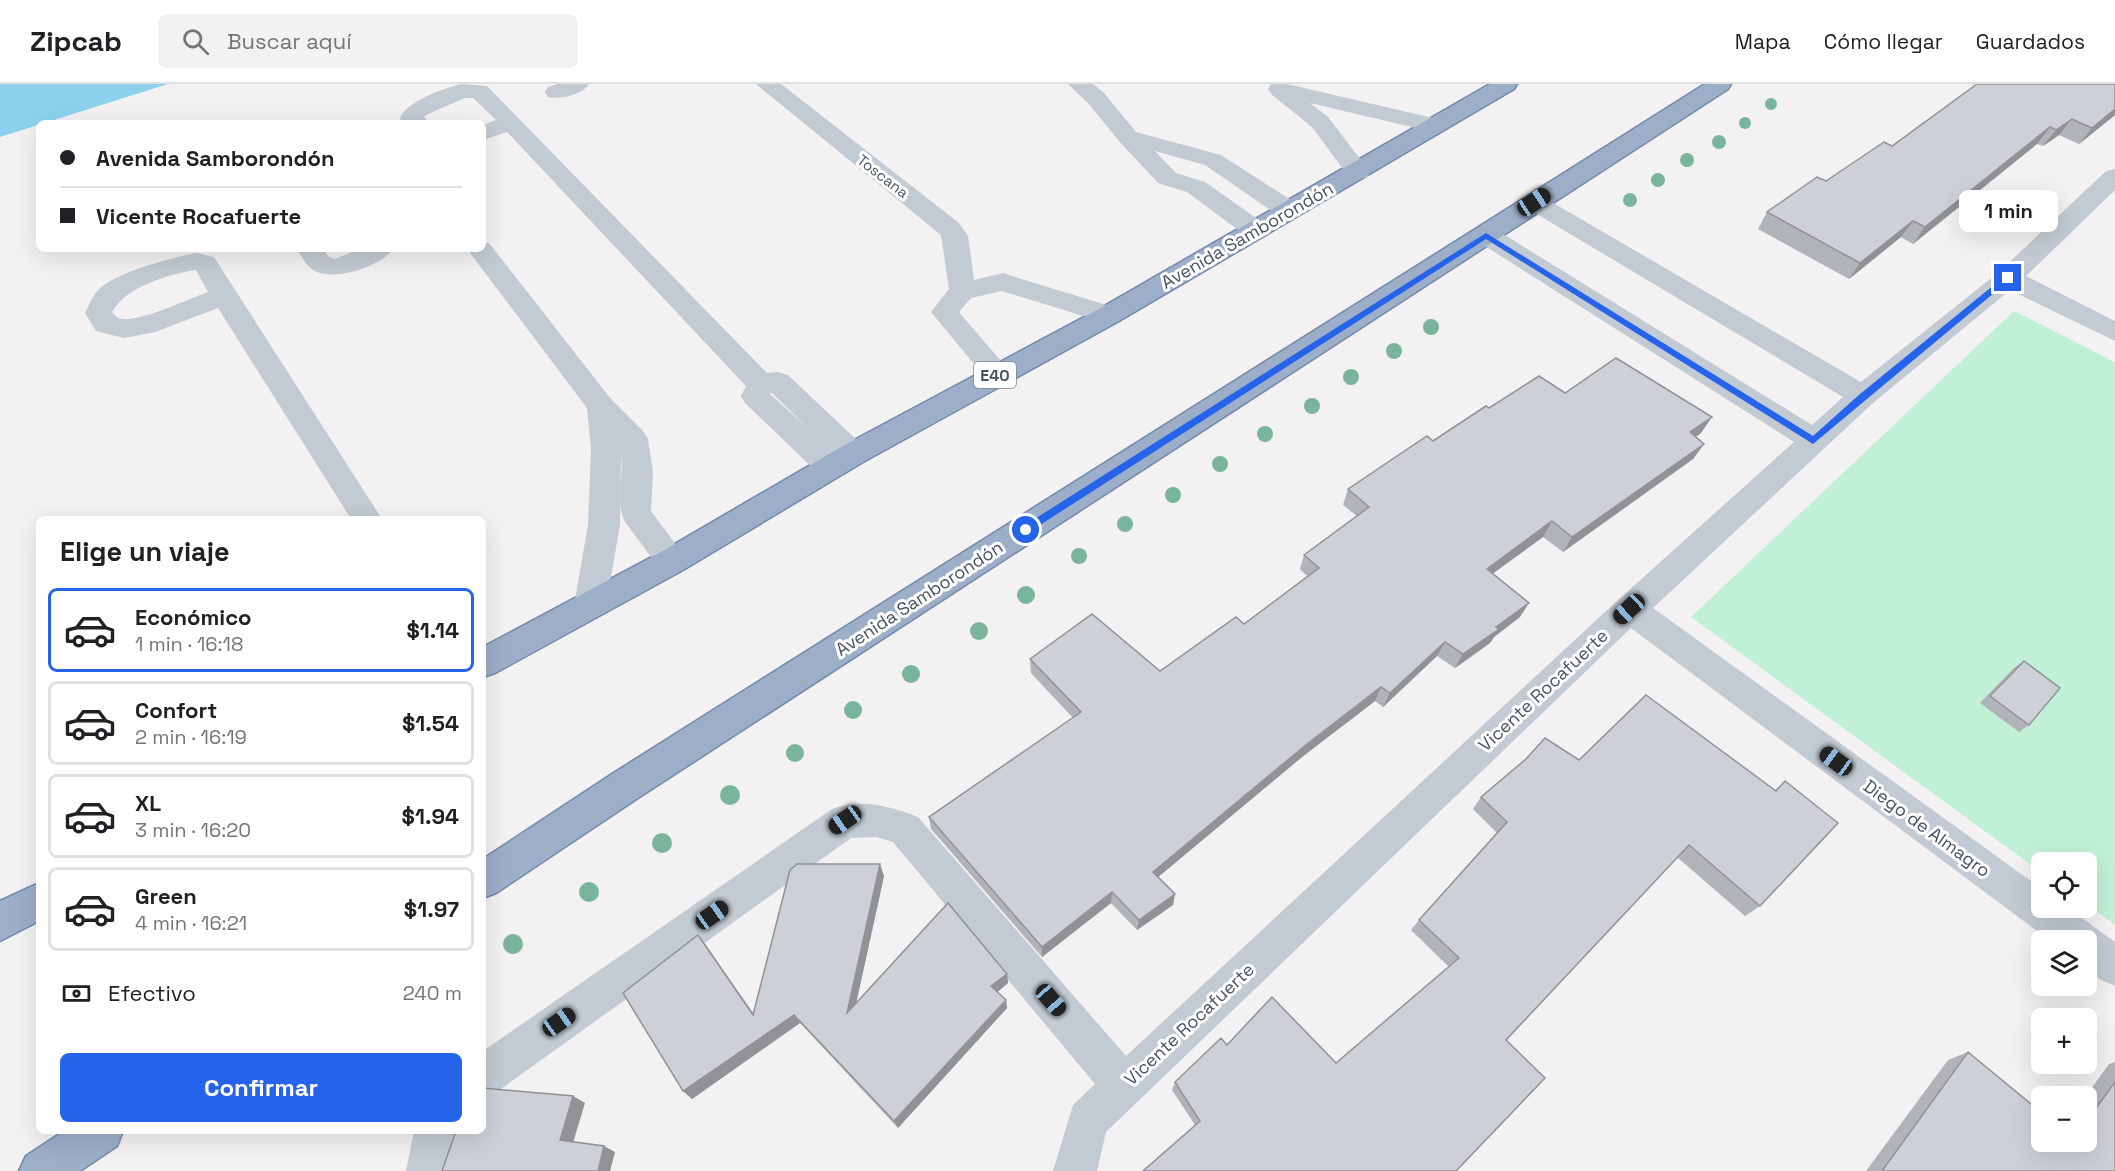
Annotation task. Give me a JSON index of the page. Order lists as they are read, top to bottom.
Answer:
{
  "streets": {
    "highway": ["Avenida Samborondón", "E40"],
    "street": ["Toscana", "Vicente Rocafuerte", "Diego de Almagro"]
  },
  "crossings": [
    ["Vicente Rocafuerte", "Diego de Almagro"]
  ],
  "page": {
    "header": "Zipcab",
    "search": "Buscar aquí",
    "nav": ["Mapa", "Cómo llegar", "Guardados"],
    "banner": ["Avenida Samborondón", "Vicente Rocafuerte"],
    "bubble": "1 min",
    "heading": "Elige un viaje",
    "list": [
      {
        "name": "Económico",
        "note": "1 min · 16:18",
        "value": "$1.14"
      },
      {
        "name": "Confort",
        "note": "2 min · 16:19",
        "value": "$1.54"
      },
      {
        "name": "XL",
        "note": "3 min · 16:20",
        "value": "$1.94"
      },
      {
        "name": "Green",
        "note": "4 min · 16:21",
        "value": "$1.97"
      }
    ],
    "map_buttons": ["+", "−"],
    "pay": ["Efectivo", "240 m"],
    "buttons": "Confirmar"
  }
}
